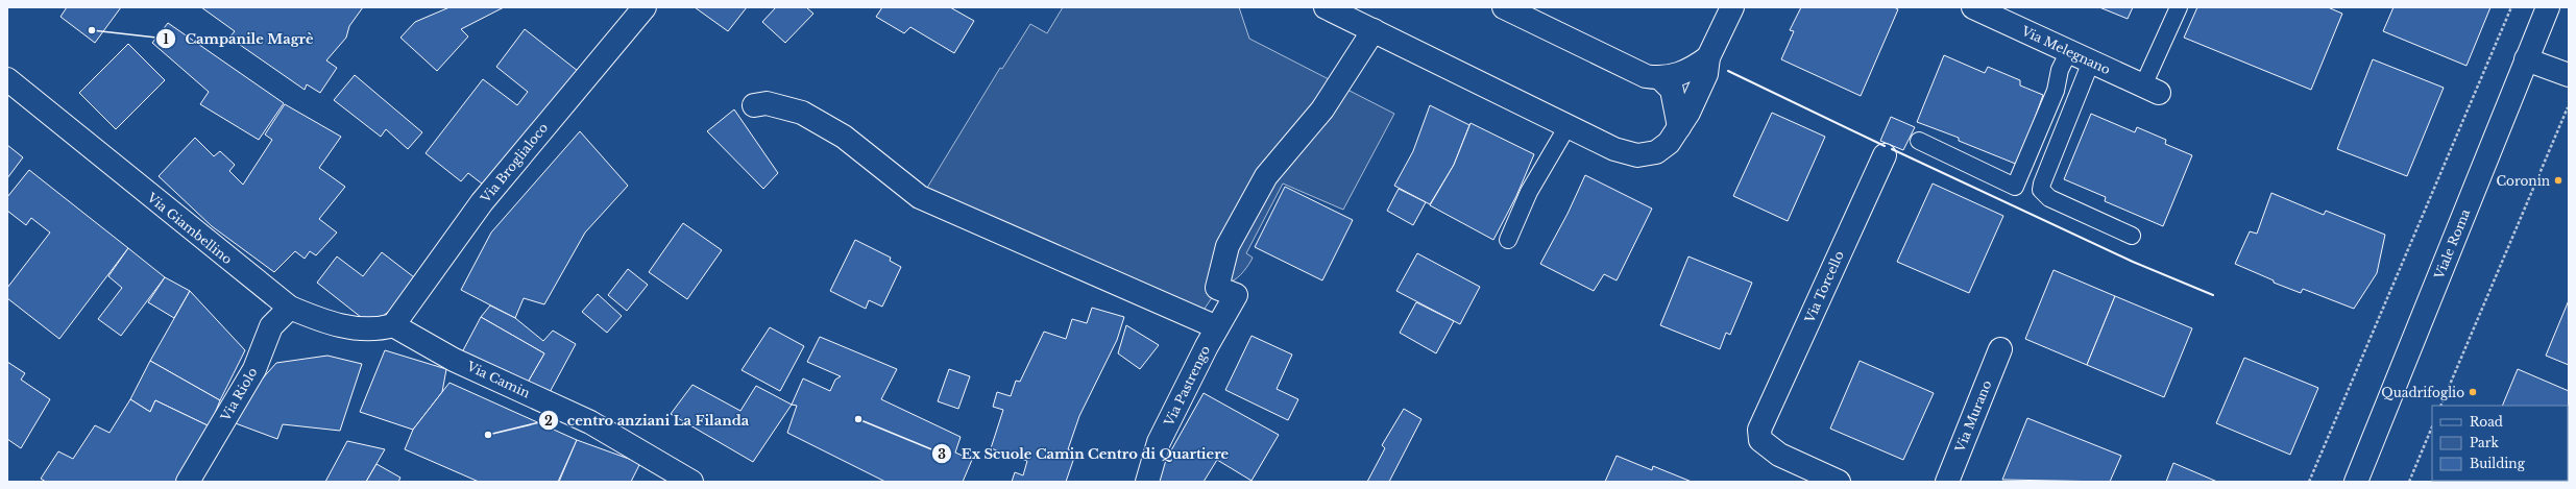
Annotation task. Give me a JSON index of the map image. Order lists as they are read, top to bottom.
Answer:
{
  "streets": {
    "street": [
      "Via Melegnano",
      "Via Broglialoco",
      "Via Giambellino",
      "Viale Roma",
      "Via Torcello",
      "Via Camin",
      "Via Pastrengo",
      "Via Riolo",
      "Via Murano"
    ]
  },
  "crossings": [
    ["Via Broglialoco", "Via Giambellino"],
    ["Via Broglialoco", "Via Camin"],
    ["Via Giambellino", "Via Camin"],
    ["Via Giambellino", "Via Riolo"]
  ],
  "places": [
    "Campanile Magrè",
    "Coronin",
    "Quadrifoglio",
    "Ex Scuole Camin Centro di Quartiere",
    "centro anziani La Filanda"
  ],
  "legend": ["Road", "Park", "Building"]
}
